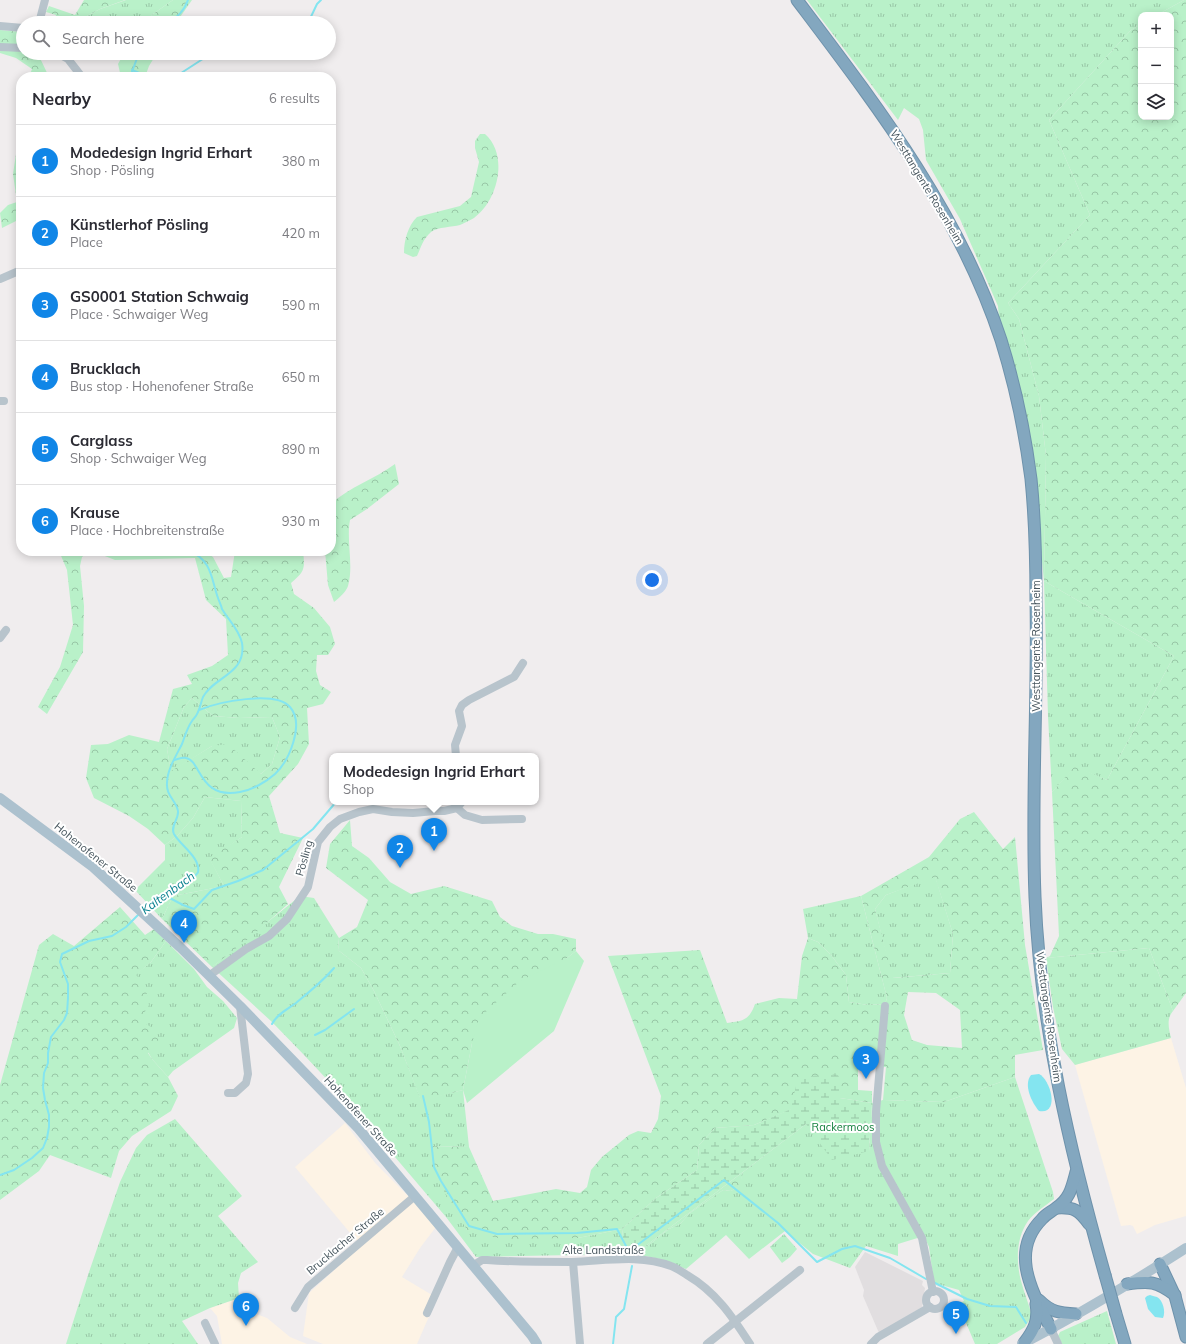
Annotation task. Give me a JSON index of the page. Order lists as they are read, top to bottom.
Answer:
{
  "streets": {
    "highway": ["Westtangente Rosenheim"],
    "main road": ["Hohenofener Straße"],
    "street": ["Pösling", "Brucklacher Straße", "Alte Landstraße"]
  },
  "crossings": [
    ["Hohenofener Straße", "Pösling"],
    ["Hohenofener Straße", "Brucklacher Straße"],
    ["Hohenofener Straße", "Alte Landstraße"]
  ],
  "water": ["Kaltenbach"],
  "parks": ["Rackermoos"],
  "page": {
    "map_buttons": ["+", "−"],
    "search": "Search here",
    "heading": ["Nearby", "6 results"],
    "list": [
      {
        "mark": "1",
        "name": "Modedesign Ingrid Erhart",
        "note": "Shop · Pösling",
        "value": "380 m"
      },
      {
        "mark": "2",
        "name": "Künstlerhof Pösling",
        "note": "Place",
        "value": "420 m"
      },
      {
        "mark": "3",
        "name": "GS0001 Station Schwaig",
        "note": "Place · Schwaiger Weg",
        "value": "590 m"
      },
      {
        "mark": "4",
        "name": "Brucklach",
        "note": "Bus stop · Hohenofener Straße",
        "value": "650 m"
      },
      {
        "mark": "5",
        "name": "Carglass",
        "note": "Shop · Schwaiger Weg",
        "value": "890 m"
      },
      {
        "mark": "6",
        "name": "Krause",
        "note": "Place · Hochbreitenstraße",
        "value": "930 m"
      }
    ],
    "popup": ["Modedesign Ingrid Erhart", "Shop"],
    "pins": [
      "1",
      "2",
      "4",
      "3",
      "6",
      "5"
    ]
  }
}
